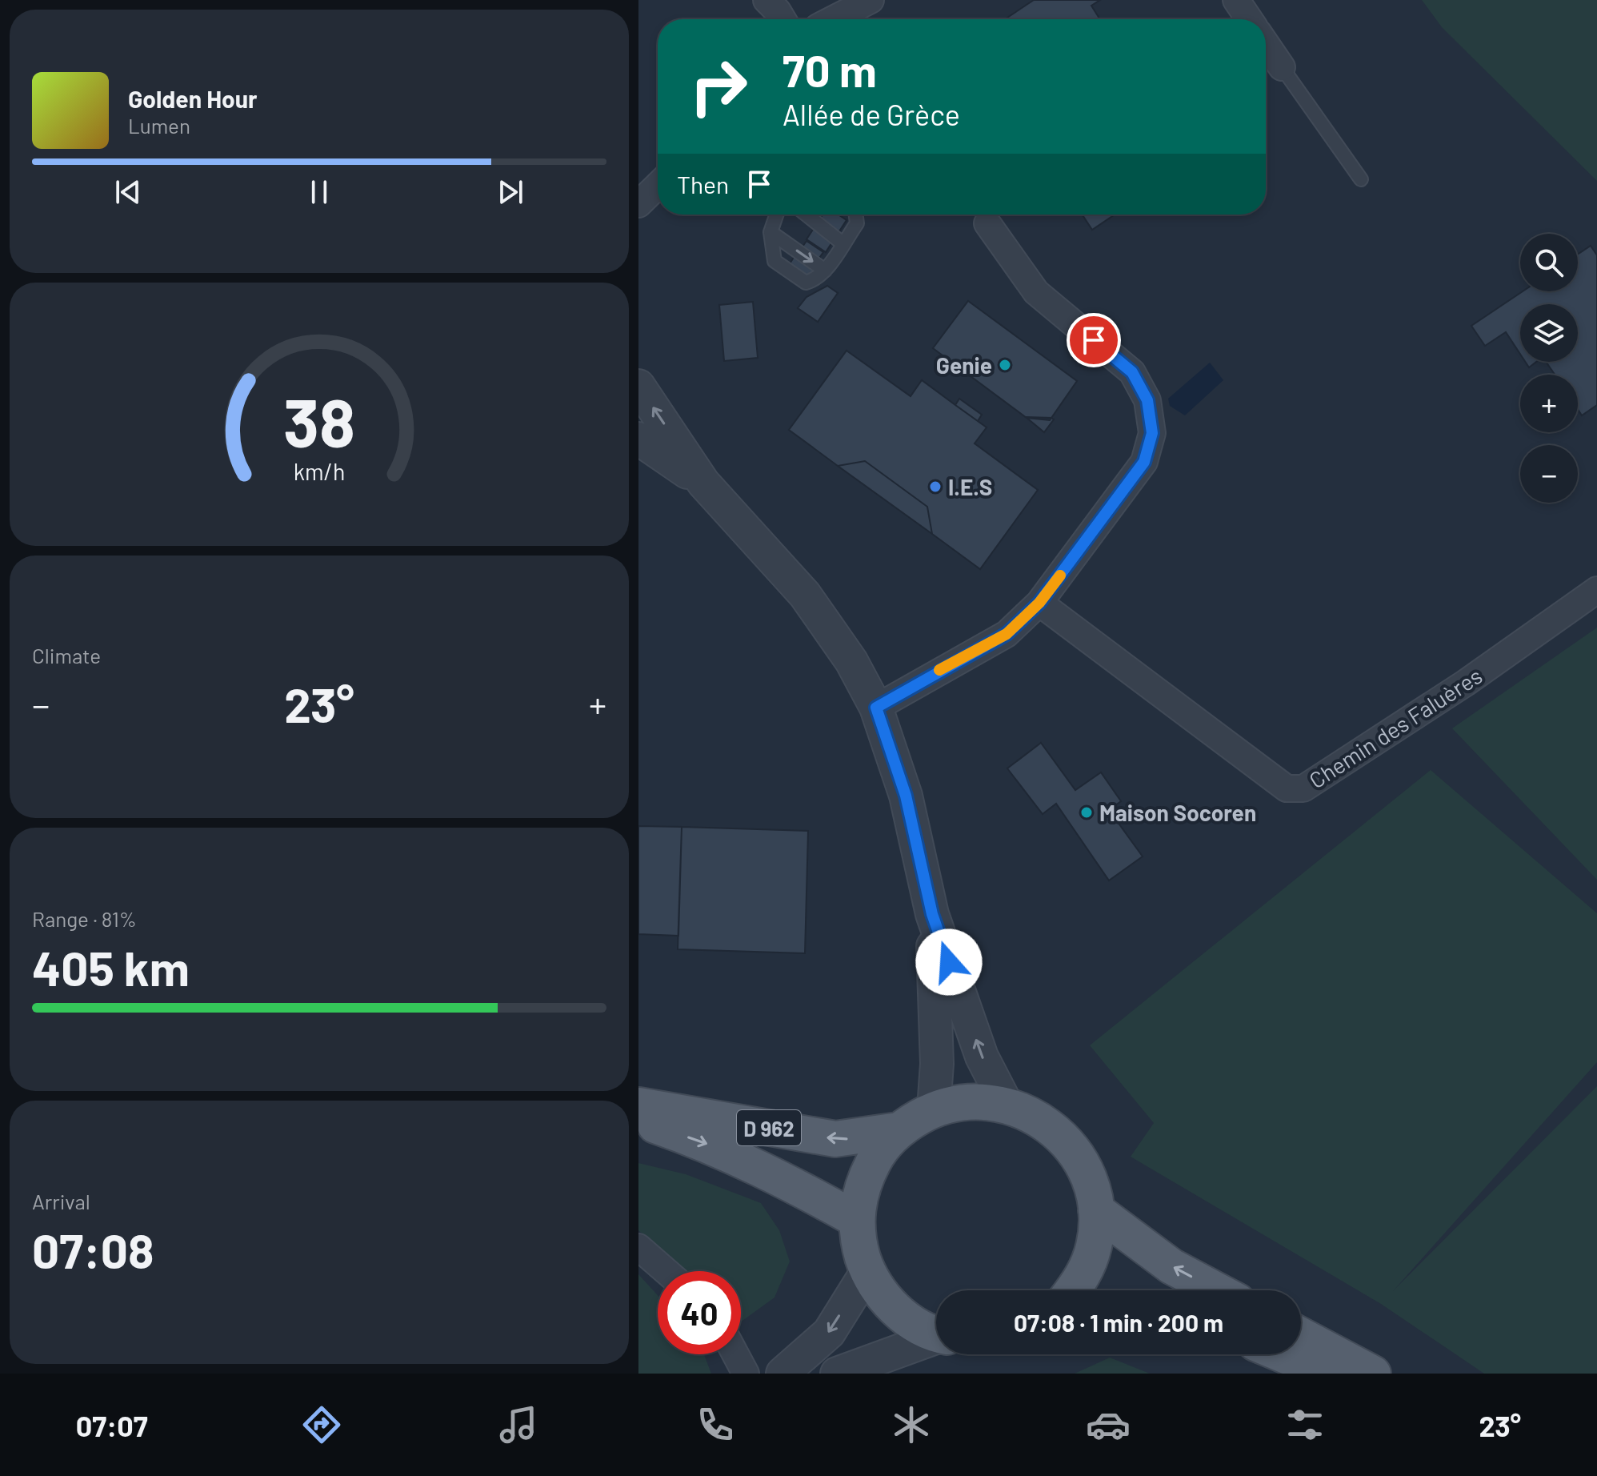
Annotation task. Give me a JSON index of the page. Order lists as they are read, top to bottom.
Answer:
{
  "streets": {
    "main road": ["D 962"],
    "street": ["Chemin des Faluères"]
  },
  "places": ["Genie", "I.E.S", "Maison Socoren"],
  "page": {
    "turn": ["70 m", "Allée de Grèce"],
    "song": ["Golden Hour", "Lumen"],
    "then": "Then",
    "map_buttons": ["+", "−"],
    "tile": [
      "Climate",
      ["Range · 81%", "405 km"],
      ["Arrival", "07:08"]
    ],
    "heat": ["−", "23°", "+"],
    "limit": "40",
    "trip": "07:08 · 1 min · 200 m",
    "tabs": ["07:07", "23°"],
    "gauge": ["38", "km/h"]
  }
}
